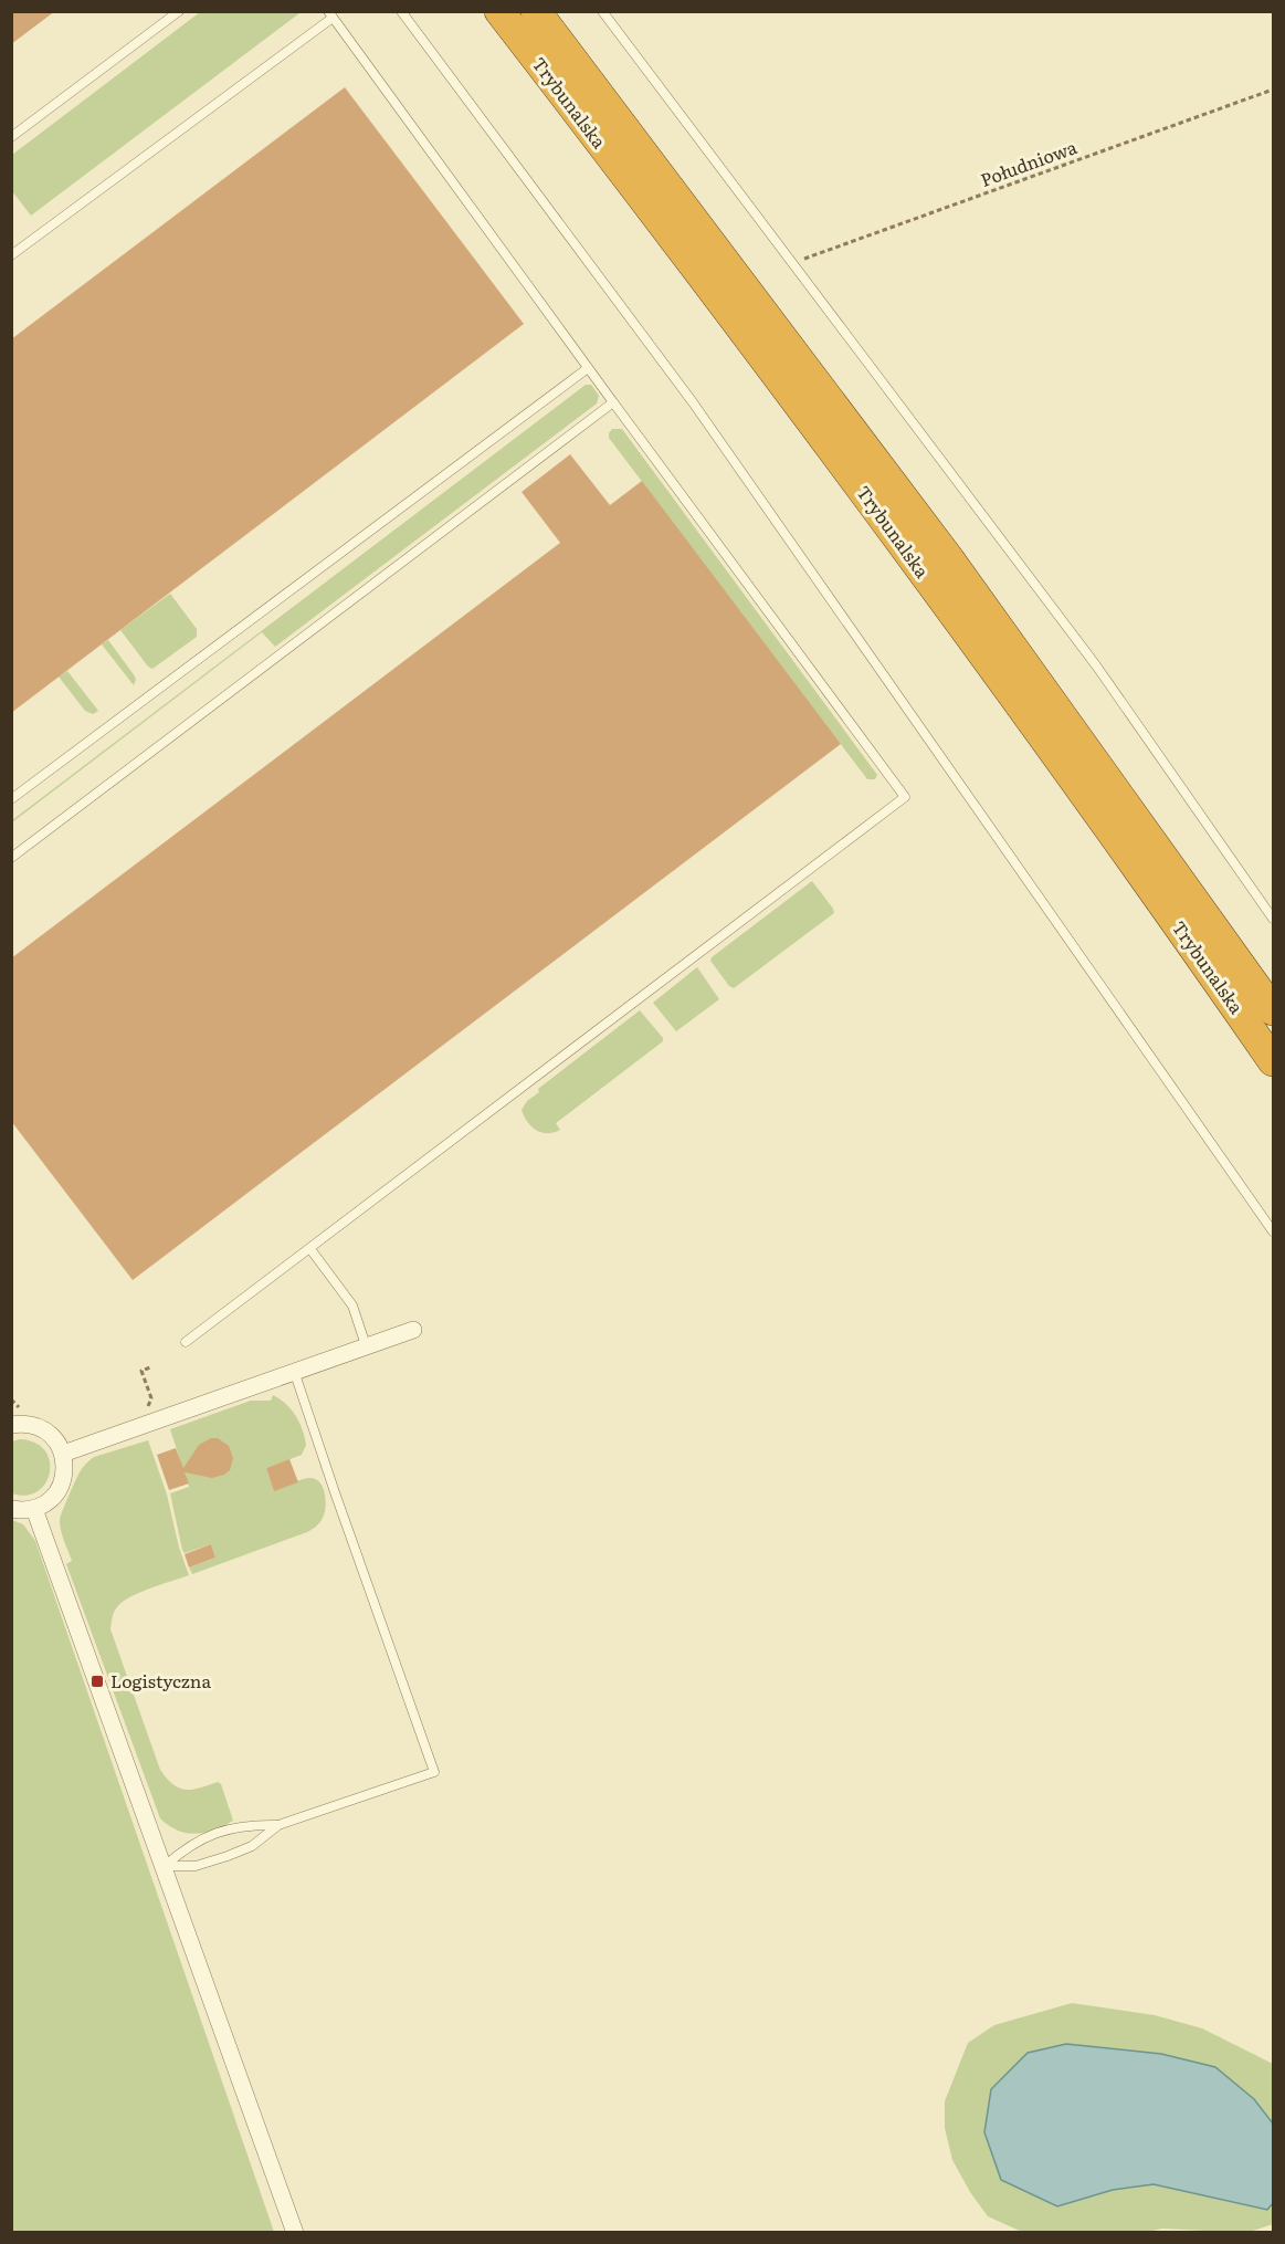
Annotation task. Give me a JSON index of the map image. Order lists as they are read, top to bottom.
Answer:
{
  "streets": {
    "highway": ["Trybunalska"],
    "path": ["Południowa"]
  },
  "places": {
    "transit": ["Logistyczna"]
  }
}
